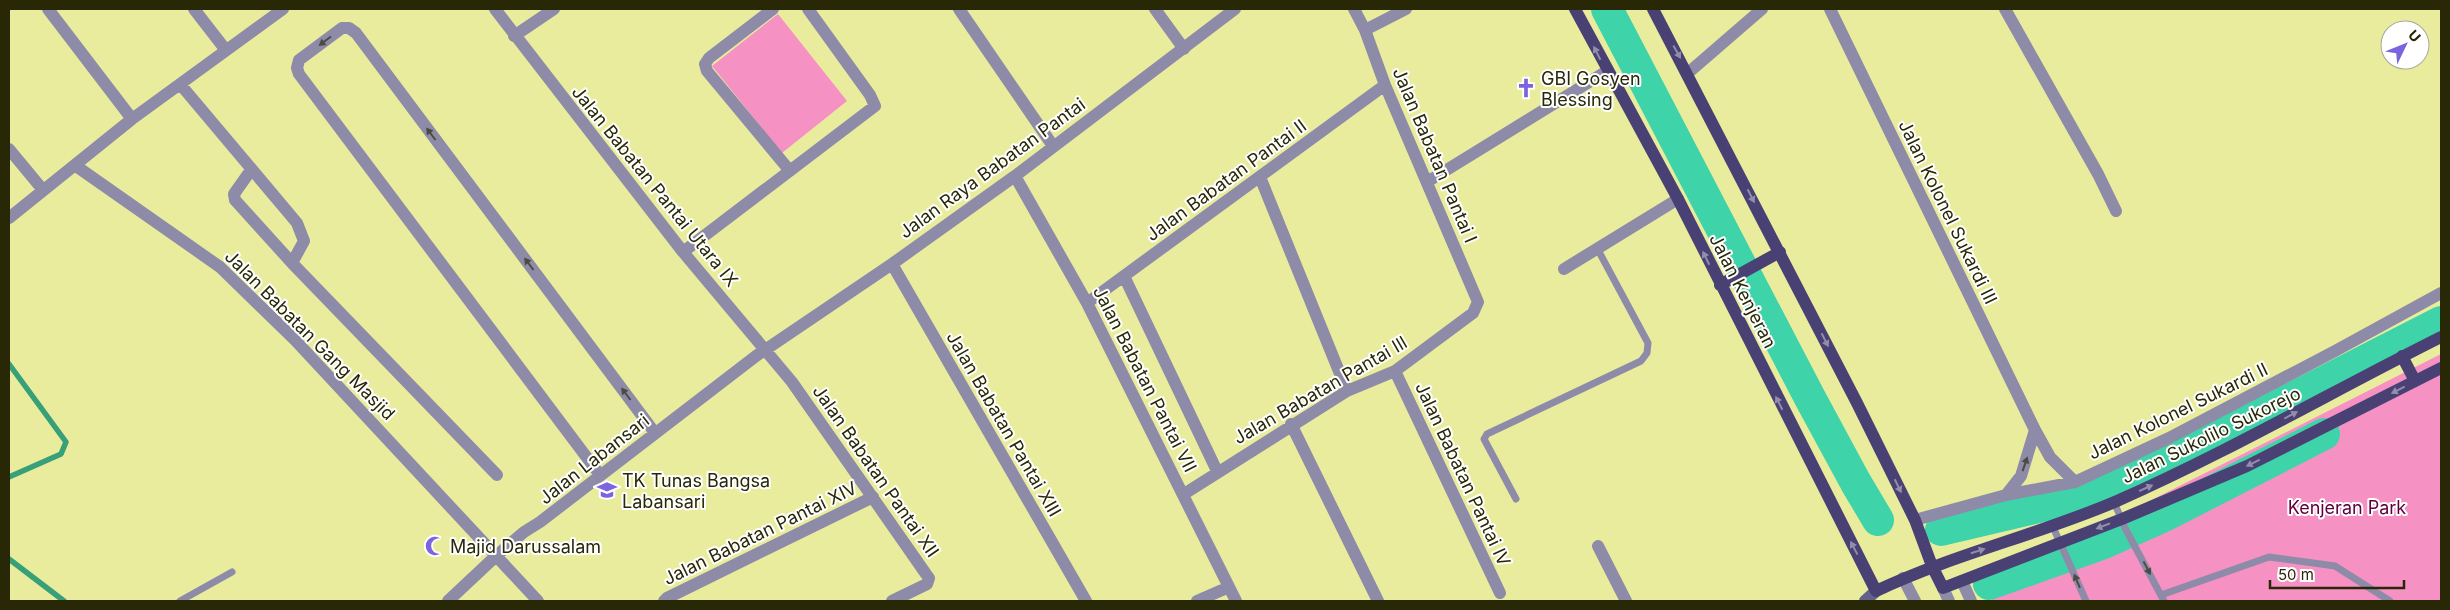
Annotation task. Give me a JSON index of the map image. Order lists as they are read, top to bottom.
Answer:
{
  "streets": {
    "main road": ["Jalan Kenjeran", "Jalan Sukolilo Sukorejo"],
    "street": [
      "Jalan Babatan Pantai I",
      "Jalan Raya Babatan Pantai",
      "Jalan Babatan Pantai II",
      "Jalan Babatan Pantai Utara IX",
      "Jalan Kolonel Sukardi III",
      "Jalan Babatan Gang Masjid",
      "Jalan Babatan Pantai VII",
      "Jalan Babatan Pantai Ill",
      "Jalan Kolonel Sukardi II",
      "Jalan Babatan Pantai XIII",
      "Jalan Labansari",
      "Jalan Babatan Pantai XII",
      "Jalan Babatan Pantai IV",
      "Jalan Babatan Pantai XIV"
    ]
  },
  "crossings": [
    ["Jalan Babatan Pantai I", "Jalan Babatan Pantai II"],
    ["Jalan Babatan Pantai I", "Jalan Babatan Pantai Ill"],
    ["Jalan Raya Babatan Pantai", "Jalan Babatan Pantai Utara IX"],
    ["Jalan Raya Babatan Pantai", "Jalan Babatan Pantai VII"],
    ["Jalan Raya Babatan Pantai", "Jalan Babatan Pantai XIII"],
    ["Jalan Raya Babatan Pantai", "Jalan Labansari"],
    ["Jalan Babatan Pantai II", "Jalan Babatan Pantai VII"],
    ["Jalan Babatan Pantai Utara IX", "Jalan Labansari"],
    ["Jalan Babatan Pantai Utara IX", "Jalan Babatan Pantai XII"],
    ["Jalan Kolonel Sukardi III", "Jalan Kolonel Sukardi II"],
    ["Jalan Kenjeran", "Jalan Sukolilo Sukorejo"],
    ["Jalan Babatan Gang Masjid", "Jalan Labansari"],
    ["Jalan Babatan Pantai VII", "Jalan Babatan Pantai Ill"],
    ["Jalan Babatan Pantai Ill", "Jalan Babatan Pantai IV"],
    ["Jalan Babatan Pantai XII", "Jalan Babatan Pantai XIV"]
  ],
  "parks": ["Kenjeran Park"],
  "places": {
    "church": ["GBI Gosyen Blessing"],
    "school or university": ["TK Tunas Bangsa Labansari"],
    "mosque": ["Majid Darussalam"]
  },
  "scale_bar": "50 m",
  "north": "top right"
}
